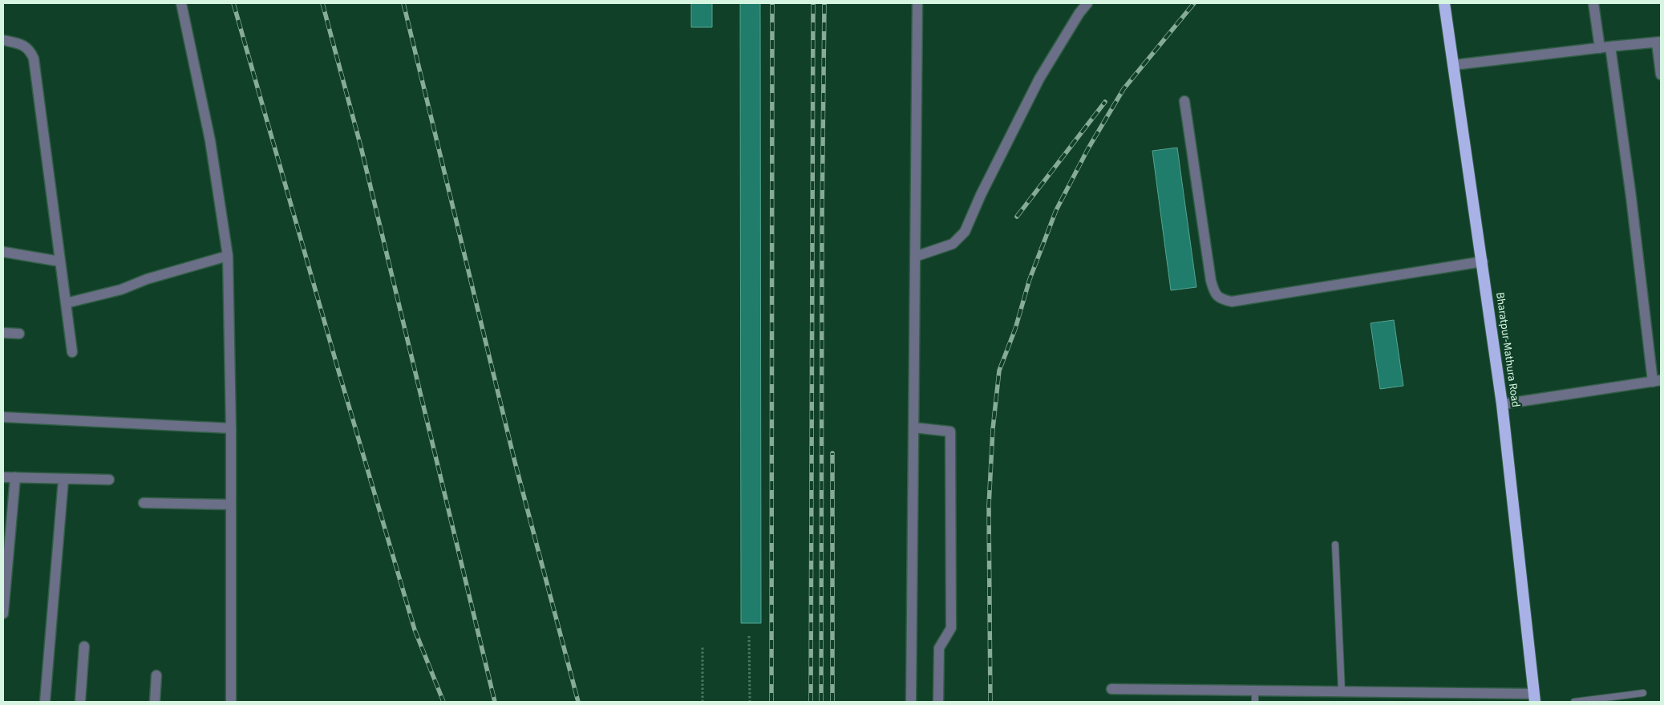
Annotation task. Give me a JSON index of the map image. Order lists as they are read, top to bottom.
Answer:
{
  "streets": {
    "highway": ["Bharatpur-Mathura Road"]
  }
}
